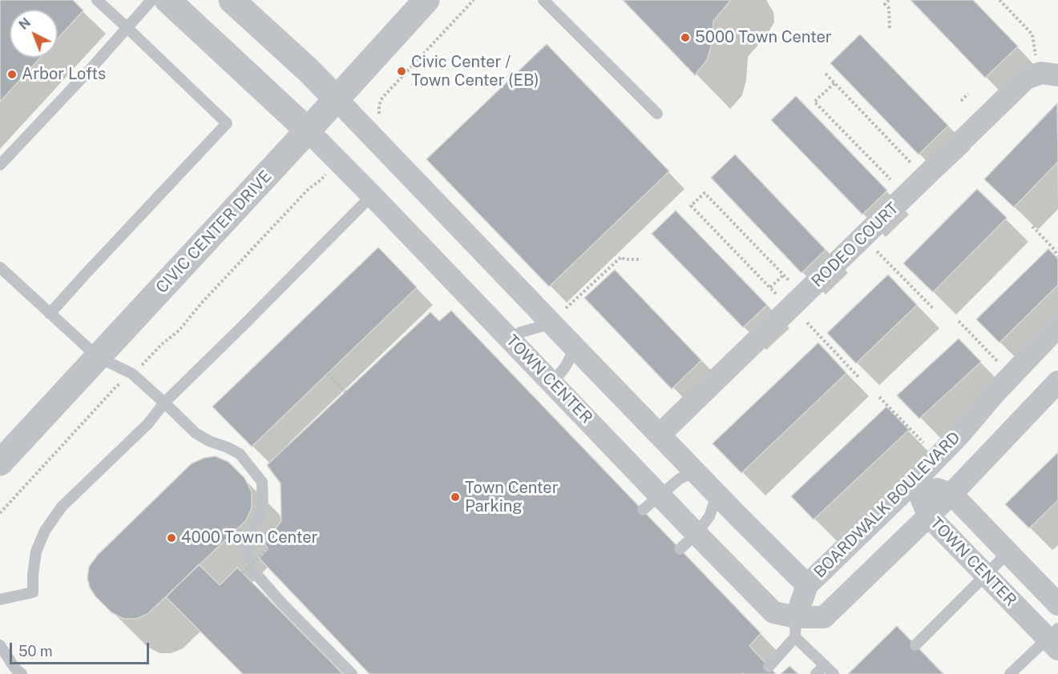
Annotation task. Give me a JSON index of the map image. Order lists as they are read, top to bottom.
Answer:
{
  "streets": {
    "street": [
      "CIVIC CENTER DRIVE",
      "RODEO COURT",
      "TOWN CENTER",
      "BOARDWALK BOULEVARD"
    ]
  },
  "crossings": [
    ["CIVIC CENTER DRIVE", "TOWN CENTER"],
    ["TOWN CENTER", "BOARDWALK BOULEVARD"]
  ],
  "places": [
    "5000 Town Center",
    "Civic Center / Town Center (EB)",
    "Arbor Lofts",
    "Town Center Parking",
    "4000 Town Center"
  ],
  "scale_bar": "50 m",
  "north": "top left"
}
